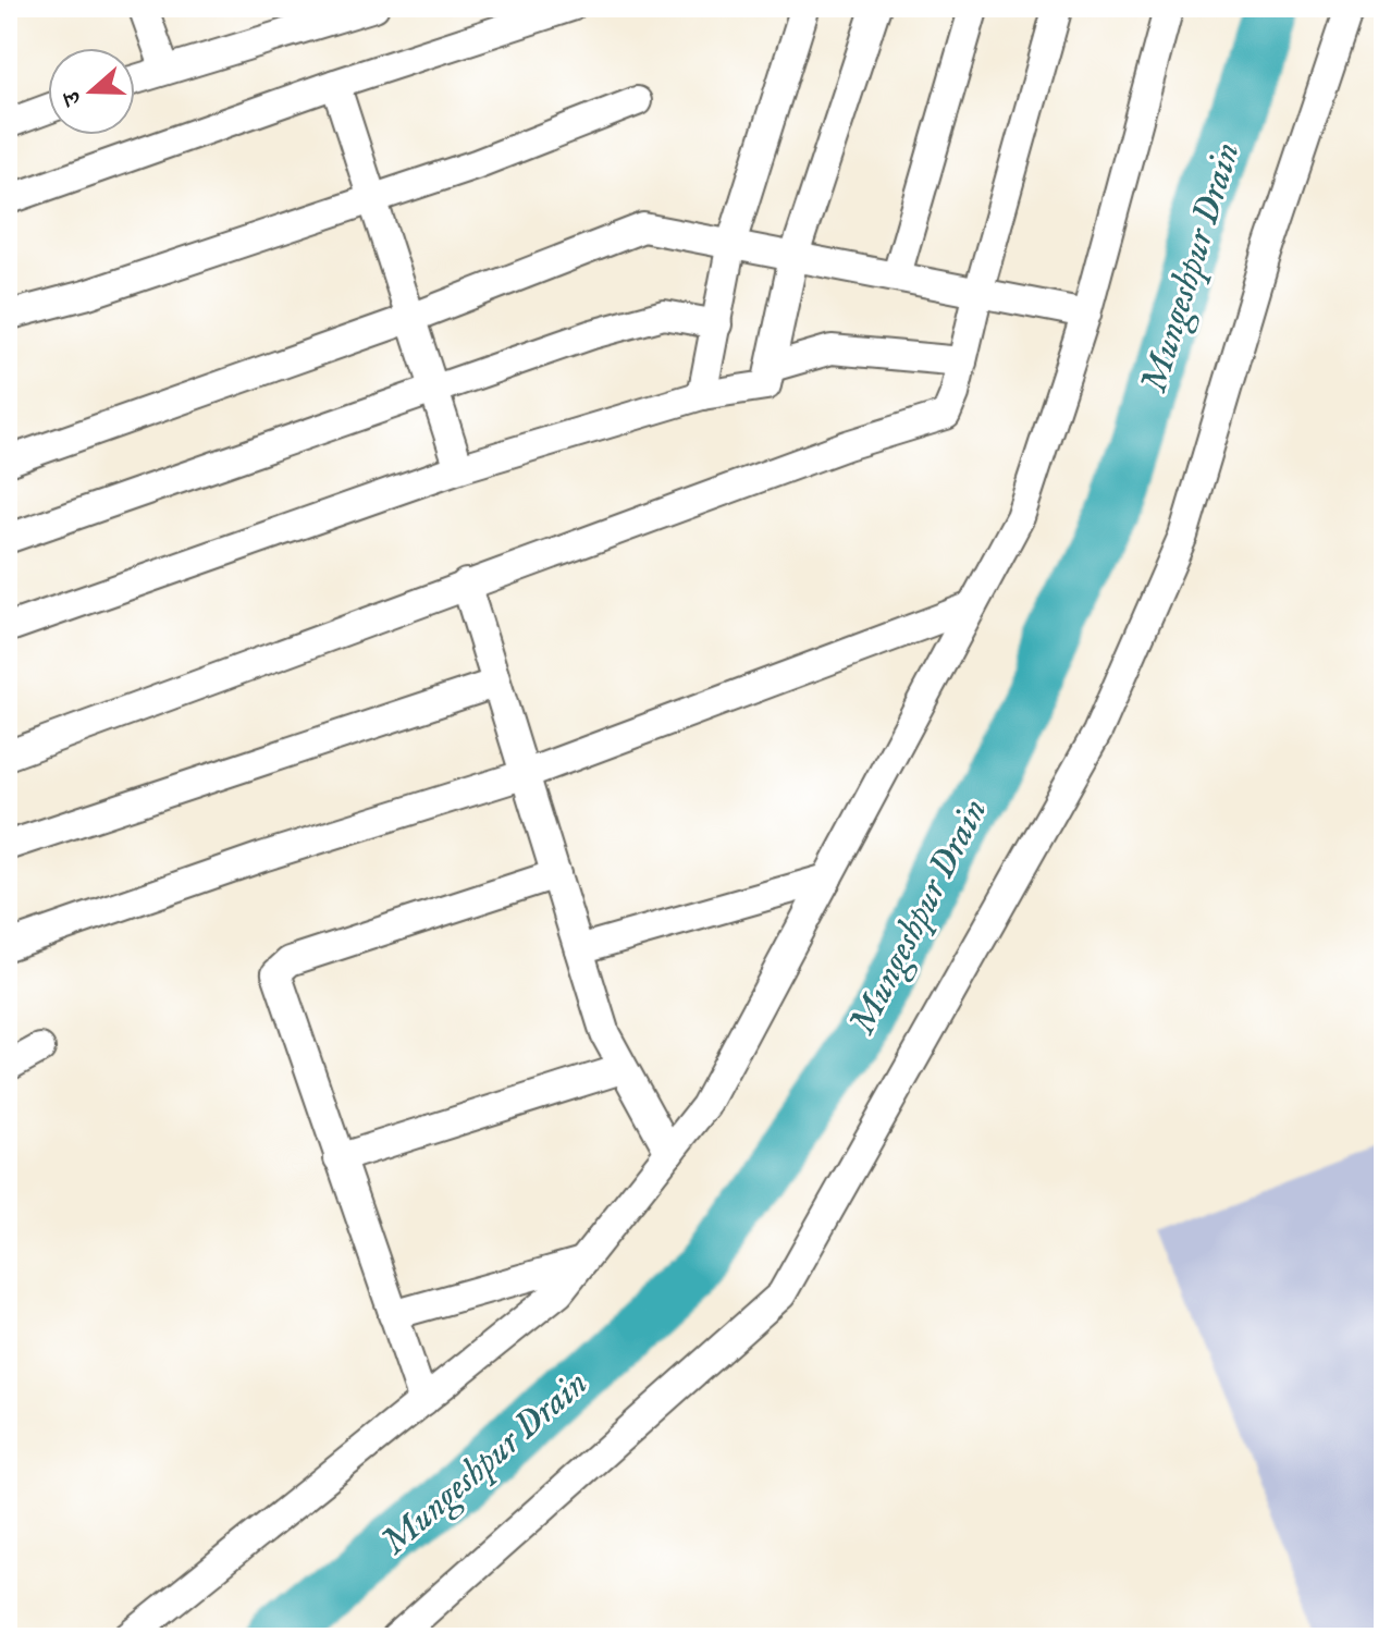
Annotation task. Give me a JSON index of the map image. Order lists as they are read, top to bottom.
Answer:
{
  "water": ["Mungeshpur Drain"],
  "north": "left"
}
